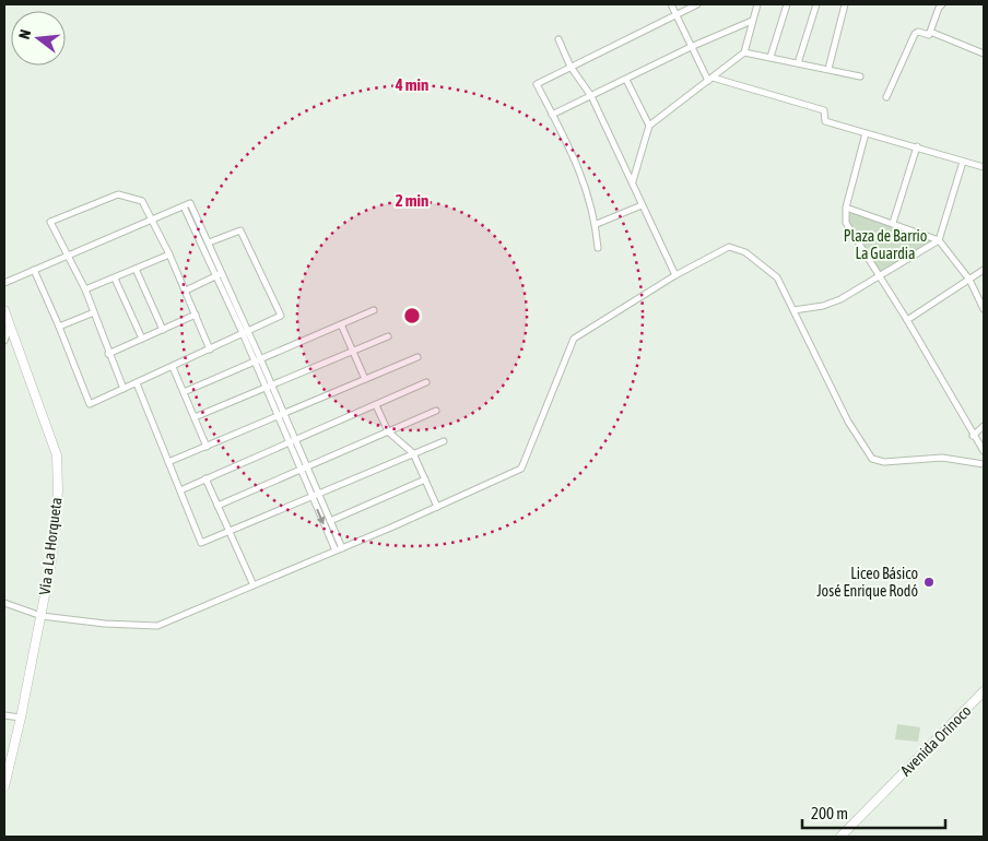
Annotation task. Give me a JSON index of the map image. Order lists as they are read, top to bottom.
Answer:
{
  "streets": {
    "main road": ["Vía a La Horqueta", "Avenida Orinoco"]
  },
  "parks": ["Plaza de Barrio La Guardia"],
  "places": ["Liceo Básico José Enrique Rodó"],
  "scale_bar": "200 m",
  "north": "left",
  "rings": ["4 min", "2 min"]
}
